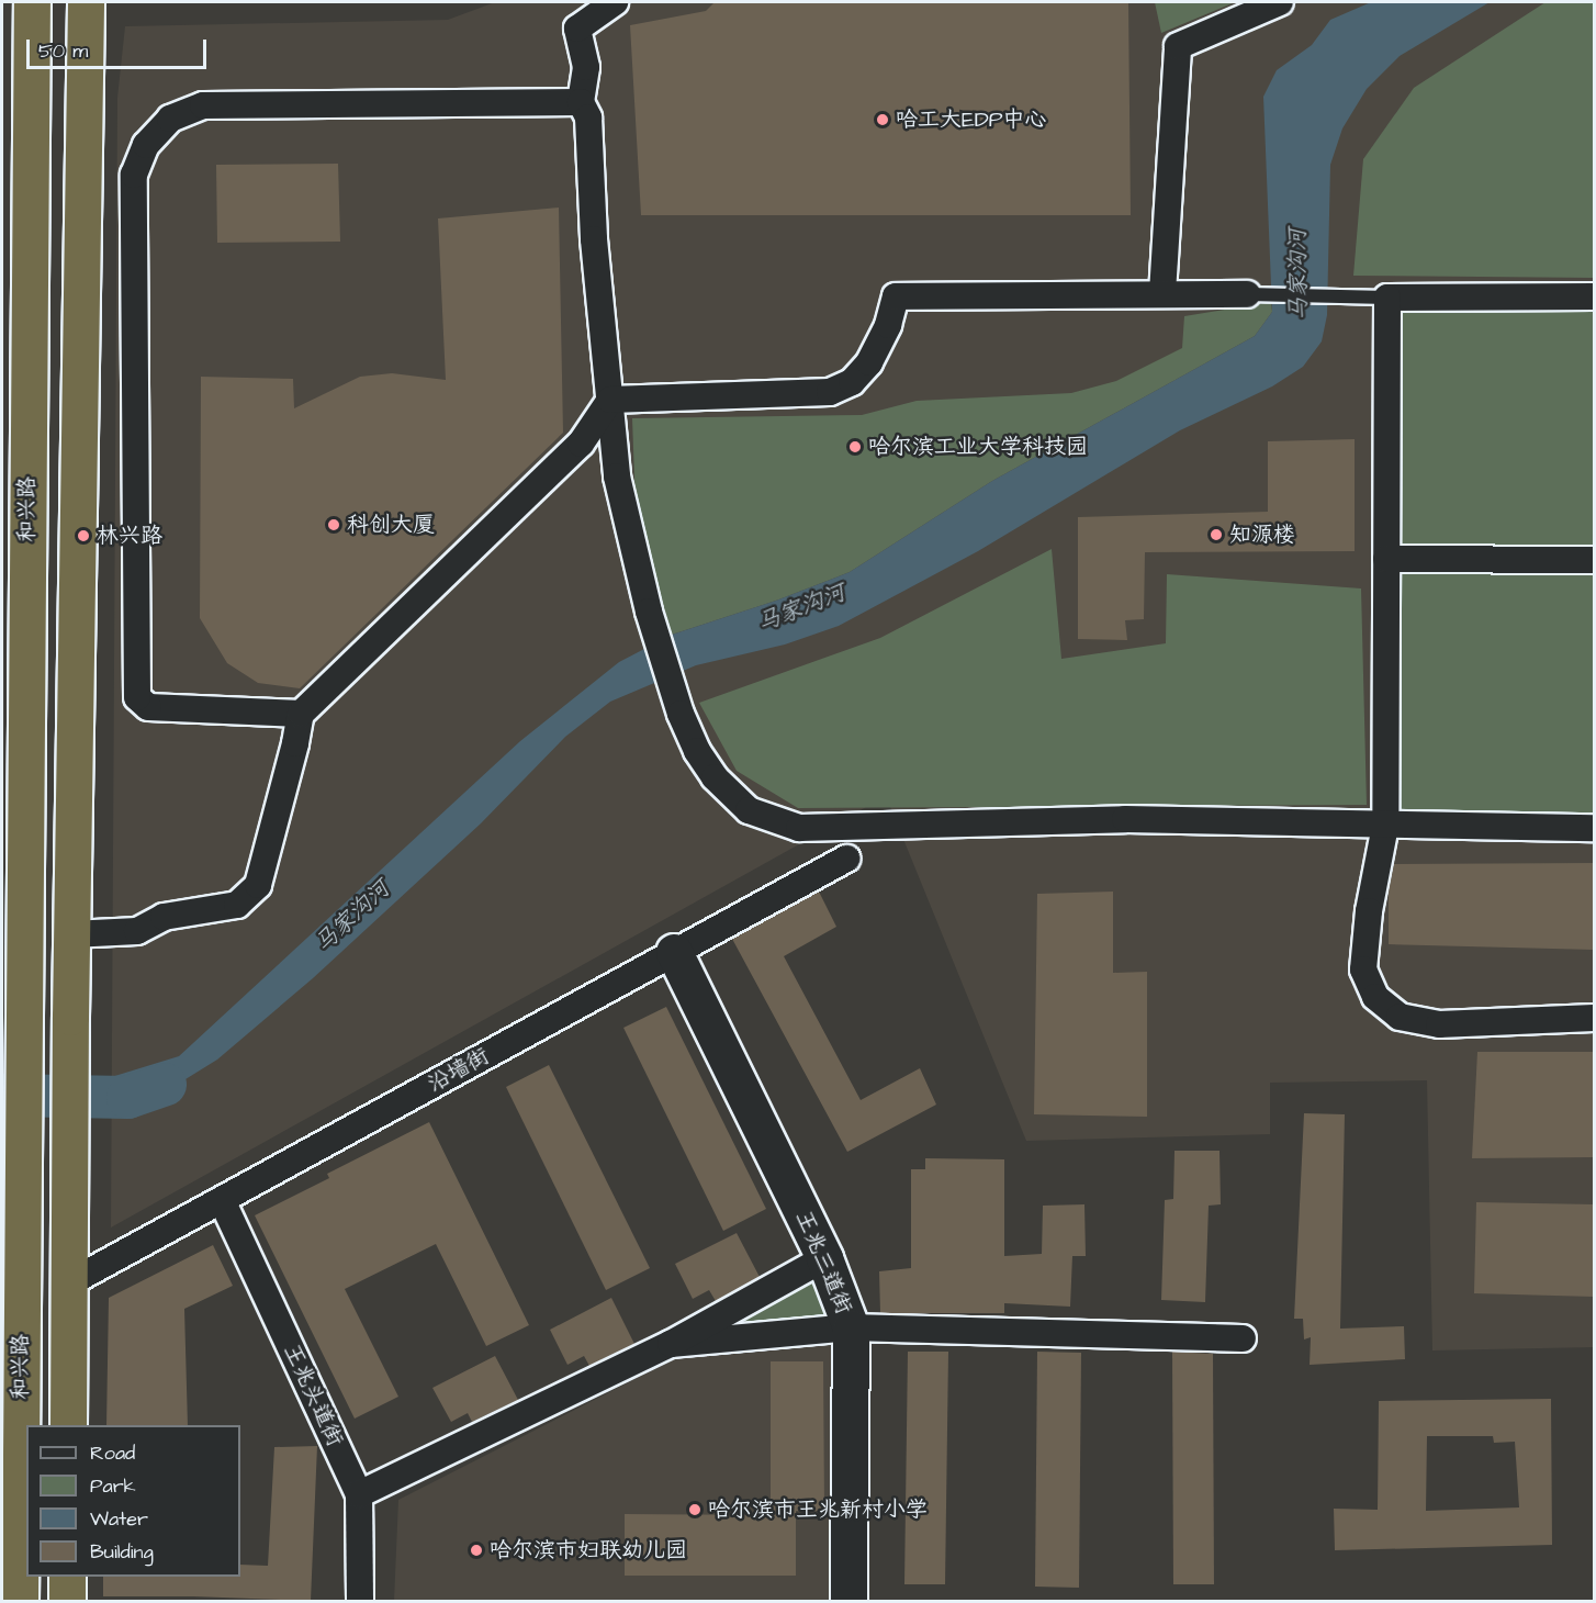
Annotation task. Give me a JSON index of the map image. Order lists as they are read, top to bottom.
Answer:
{
  "streets": {
    "highway": ["和兴路"],
    "street": ["沿墙街", "王兆三道街", "王兆头道街"]
  },
  "crossings": [
    ["沿墙街", "王兆三道街"],
    ["沿墙街", "王兆头道街"]
  ],
  "water": ["马家沟河"],
  "places": [
    "哈工大EDP中心",
    "哈尔滨工业大学科技园",
    "科创大厦",
    "知源楼",
    "林兴路",
    "哈尔滨市王兆新村小学",
    "哈尔滨市妇联幼儿园"
  ],
  "legend": [
    "Road",
    "Park",
    "Water",
    "Building"
  ],
  "scale_bar": "50 m"
}
